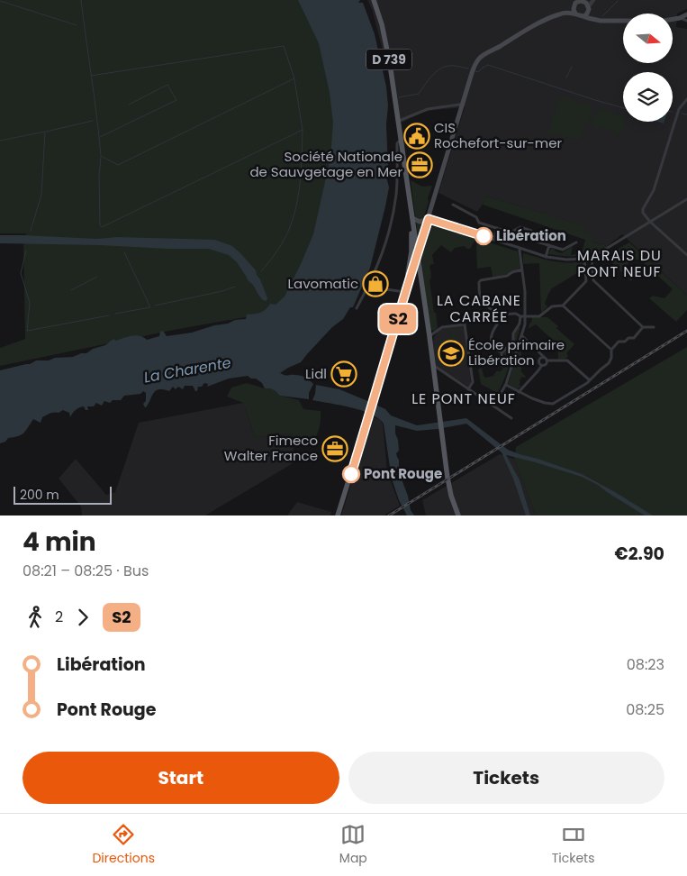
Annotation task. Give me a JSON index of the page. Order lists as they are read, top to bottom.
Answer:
{
  "streets": {
    "main road": ["D 739"]
  },
  "districts": ["MARAIS DU PONT NEUF", "LA CABANE CARRÉE", "LE PONT NEUF"],
  "water": ["La Charente"],
  "places": {
    "public building": ["CIS Rochefort-sur-mer"],
    "office": ["Société Nationale de Sauvgetage en Mer", "Fimeco Walter France"],
    "other": ["Libération", "Pont Rouge"],
    "shop": ["Lavomatic"],
    "school or university": ["École primaire Libération"],
    "supermarket": ["Lidl"]
  },
  "lines": ["bus line S2"],
  "scale_bar": "200 m",
  "north": "right",
  "page": {
    "on_map": "S2",
    "scale": "200 m",
    "heading": ["4 min", "08:21 – 08:25 · Bus", "€2.90"],
    "legs": ["2", "S2"],
    "list": [
      {
        "name": "Libération",
        "value": "08:23"
      },
      {
        "name": "Pont Rouge",
        "value": "08:25"
      }
    ],
    "buttons": ["Start", "Tickets"],
    "tabs": ["Directions", "Map", "Tickets"]
  }
}
